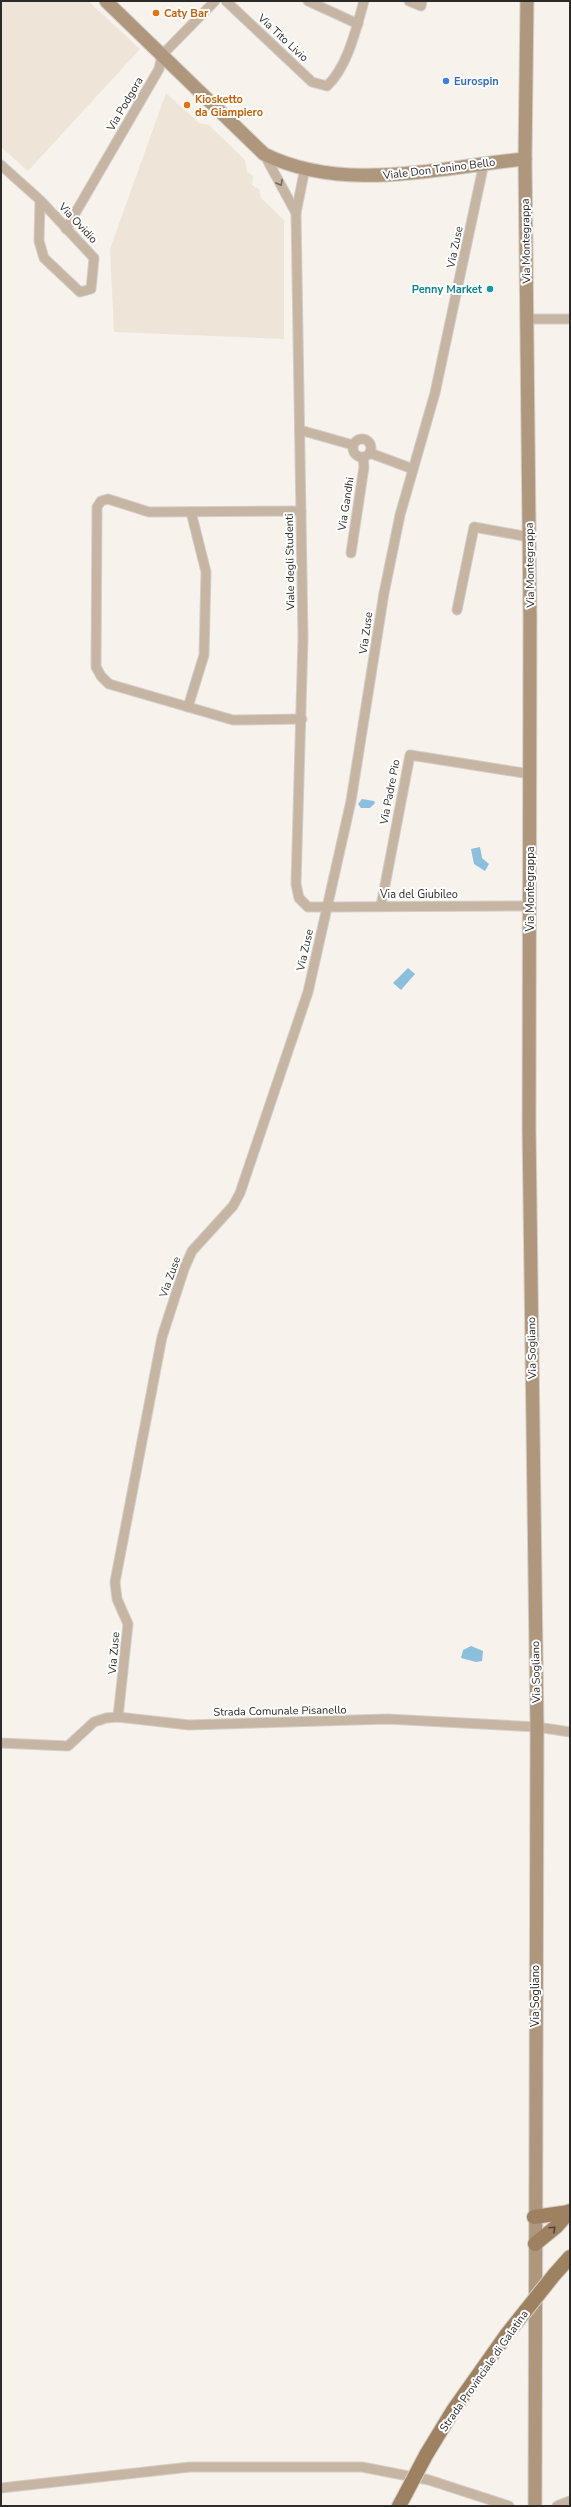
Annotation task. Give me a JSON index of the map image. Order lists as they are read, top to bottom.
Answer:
{
  "streets": {
    "main road": [
      "Viale Don Tonino Bello",
      "Via Montegrappa",
      "Via Sogliano",
      "Strada Provinciale di Galatina"
    ],
    "street": [
      "Via Tito Livio",
      "Via Podgora",
      "Via Ovidio",
      "Via Zuse",
      "Via Gandhi",
      "Viale degli Studenti",
      "Via Padre Pio",
      "Via del Giubileo",
      "Strada Comunale Pisanello"
    ]
  },
  "crossings": [
    ["Via Podgora", "Viale Don Tonino Bello"],
    ["Via Podgora", "Via Ovidio"],
    ["Viale Don Tonino Bello", "Via Montegrappa"],
    ["Viale Don Tonino Bello", "Via Zuse"],
    ["Viale Don Tonino Bello", "Viale degli Studenti"],
    ["Via Montegrappa", "Via Padre Pio"],
    ["Via Montegrappa", "Via del Giubileo"],
    ["Via Montegrappa", "Via Sogliano"],
    ["Via Zuse", "Via del Giubileo"],
    ["Via Zuse", "Strada Comunale Pisanello"],
    ["Viale degli Studenti", "Via del Giubileo"],
    ["Via Padre Pio", "Via del Giubileo"],
    ["Via Sogliano", "Strada Comunale Pisanello"],
    ["Via Sogliano", "Strada Provinciale di Galatina"]
  ],
  "places": [
    "Caty Bar",
    "Eurospin",
    "Kiosketto da Giampiero",
    "Penny Market"
  ]
}
